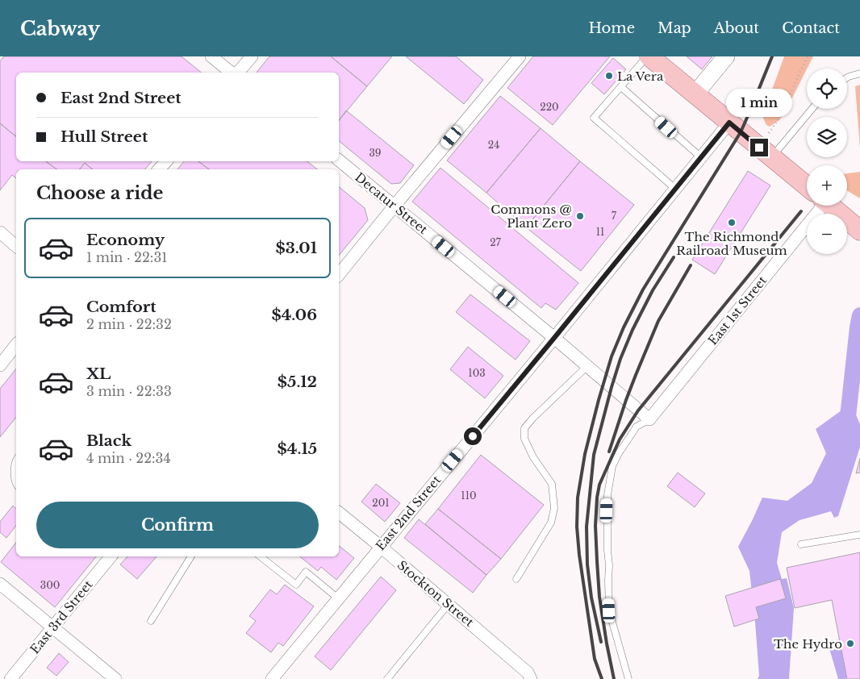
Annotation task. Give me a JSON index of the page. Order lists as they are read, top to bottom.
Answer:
{
  "streets": {
    "street": [
      "Decatur Street",
      "East 1st Street",
      "East 2nd Street",
      "Stockton Street",
      "East 3rd Street"
    ]
  },
  "crossings": [
    ["Decatur Street", "East 1st Street"],
    ["Decatur Street", "East 2nd Street"],
    ["East 2nd Street", "Stockton Street"]
  ],
  "places": [
    "La Vera",
    "Commons @ Plant Zero",
    "The Richmond Railroad Museum",
    "The Hydro"
  ],
  "house_numbers": [
    "220",
    "24",
    "39",
    "7",
    "11",
    "27",
    "103",
    "110",
    "201",
    "300"
  ],
  "page": {
    "header": "Cabway",
    "nav": [
      "Home",
      "Map",
      "About",
      "Contact"
    ],
    "map_buttons": ["+", "−"],
    "banner": ["East 2nd Street", "Hull Street"],
    "bubble": "1 min",
    "heading": "Choose a ride",
    "list": [
      {
        "name": "Economy",
        "note": "1 min · 22:31",
        "value": "$3.01"
      },
      {
        "name": "Comfort",
        "note": "2 min · 22:32",
        "value": "$4.06"
      },
      {
        "name": "XL",
        "note": "3 min · 22:33",
        "value": "$5.12"
      },
      {
        "name": "Black",
        "note": "4 min · 22:34",
        "value": "$4.15"
      }
    ],
    "buttons": "Confirm"
  }
}
